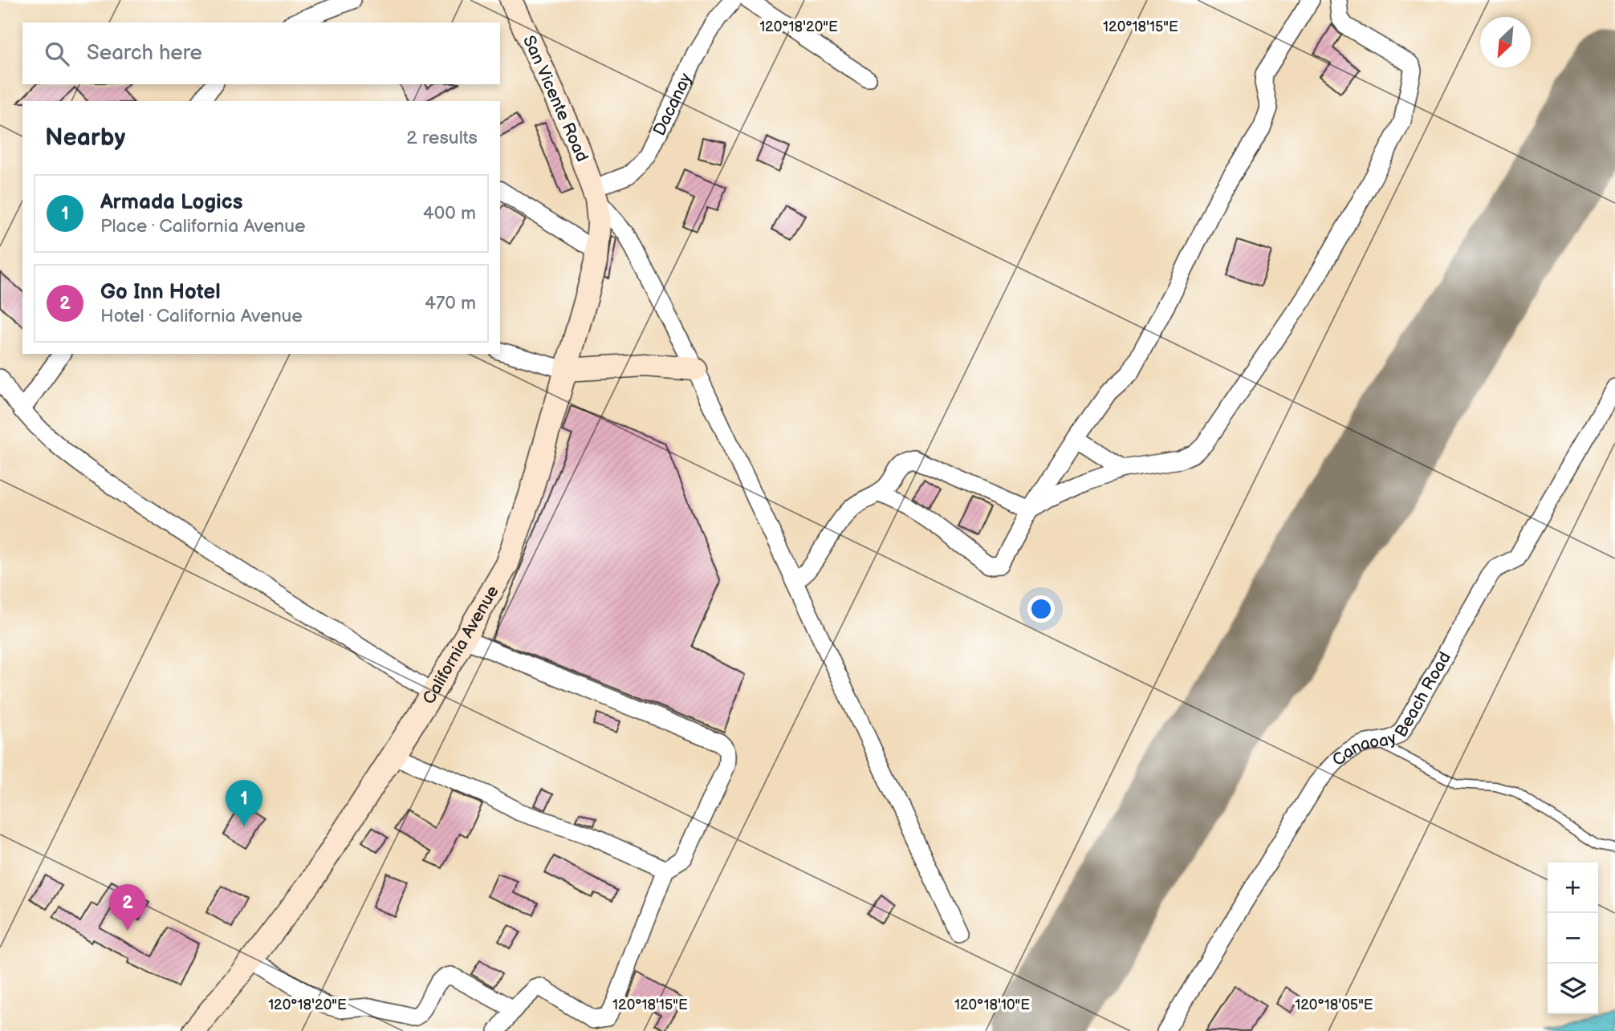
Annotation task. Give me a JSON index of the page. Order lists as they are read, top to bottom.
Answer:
{
  "streets": {
    "street": [
      "San Vicente Road",
      "Dacanay",
      "California Avenue",
      "Canaoay Beach Road"
    ]
  },
  "crossings": [
    ["San Vicente Road", "Dacanay"],
    ["San Vicente Road", "California Avenue"],
    ["Dacanay", "California Avenue"]
  ],
  "north": "bottom left",
  "page": {
    "search": "Search here",
    "heading": ["Nearby", "2 results"],
    "list": [
      {
        "mark": "1",
        "name": "Armada Logics",
        "note": "Place · California Avenue",
        "value": "400 m"
      },
      {
        "mark": "2",
        "name": "Go Inn Hotel",
        "note": "Hotel · California Avenue",
        "value": "470 m"
      }
    ],
    "pins": ["1", "2"],
    "map_buttons": ["+", "−"]
  },
  "coordinates": [
    "120°18'20\"E",
    "120°18'15\"E",
    "120°18'10\"E",
    "120°18'05\"E"
  ]
}
